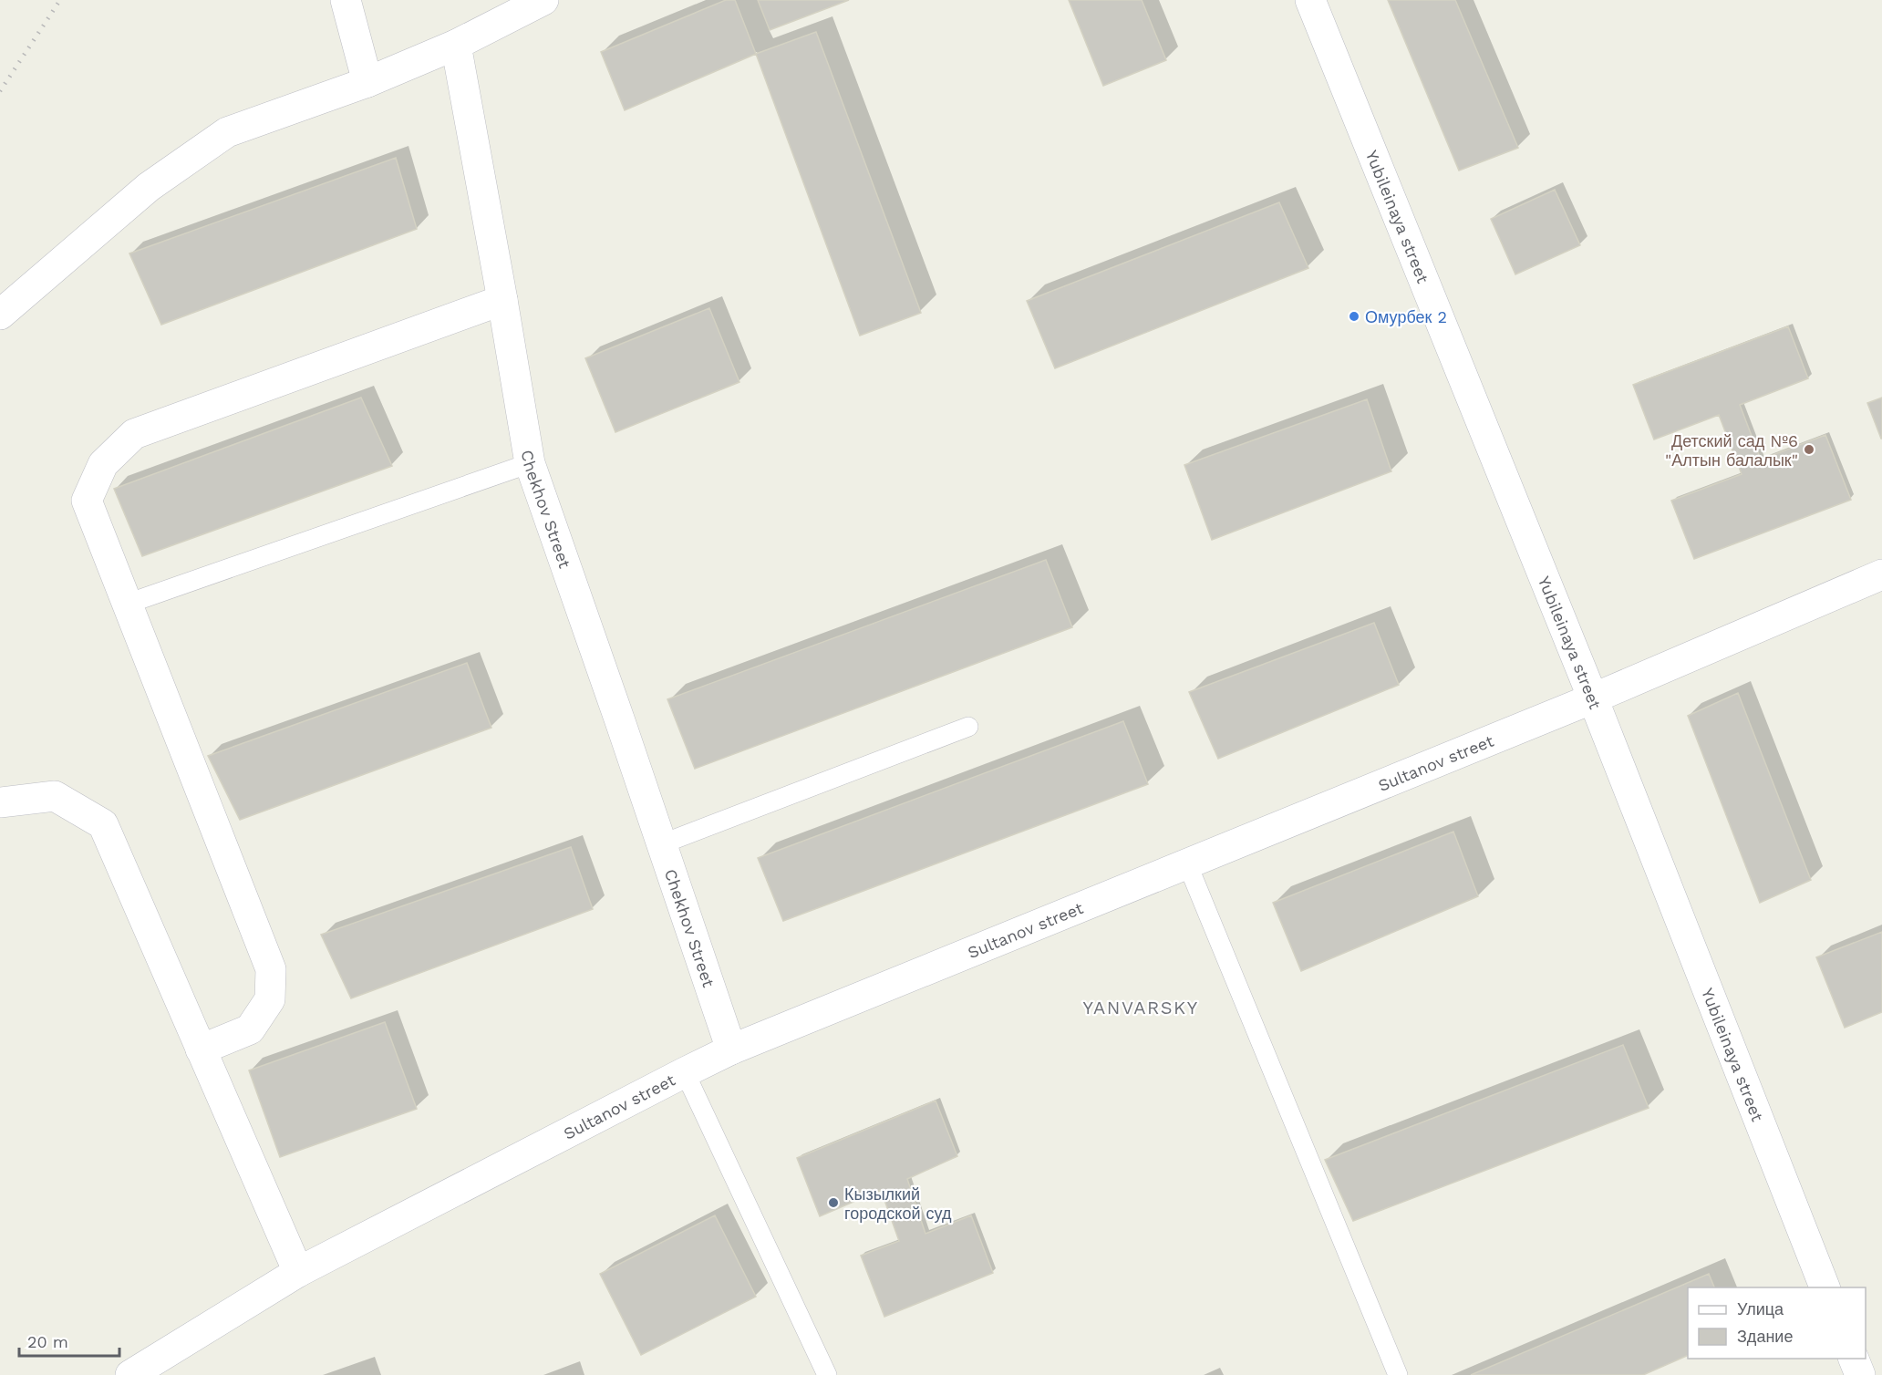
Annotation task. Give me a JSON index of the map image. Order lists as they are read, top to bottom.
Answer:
{
  "streets": {
    "street": ["Yubileinaya street", "Chekhov Street", "Sultanov street"]
  },
  "crossings": [
    ["Yubileinaya street", "Sultanov street"],
    ["Chekhov Street", "Sultanov street"]
  ],
  "districts": ["YANVARSKY"],
  "places": ["Омурбек 2", "Детский сад №6 \"Алтын балалык\"", "Кызылкий городской суд"],
  "legend": ["Улица", "Здание"],
  "scale_bar": "20 m"
}
